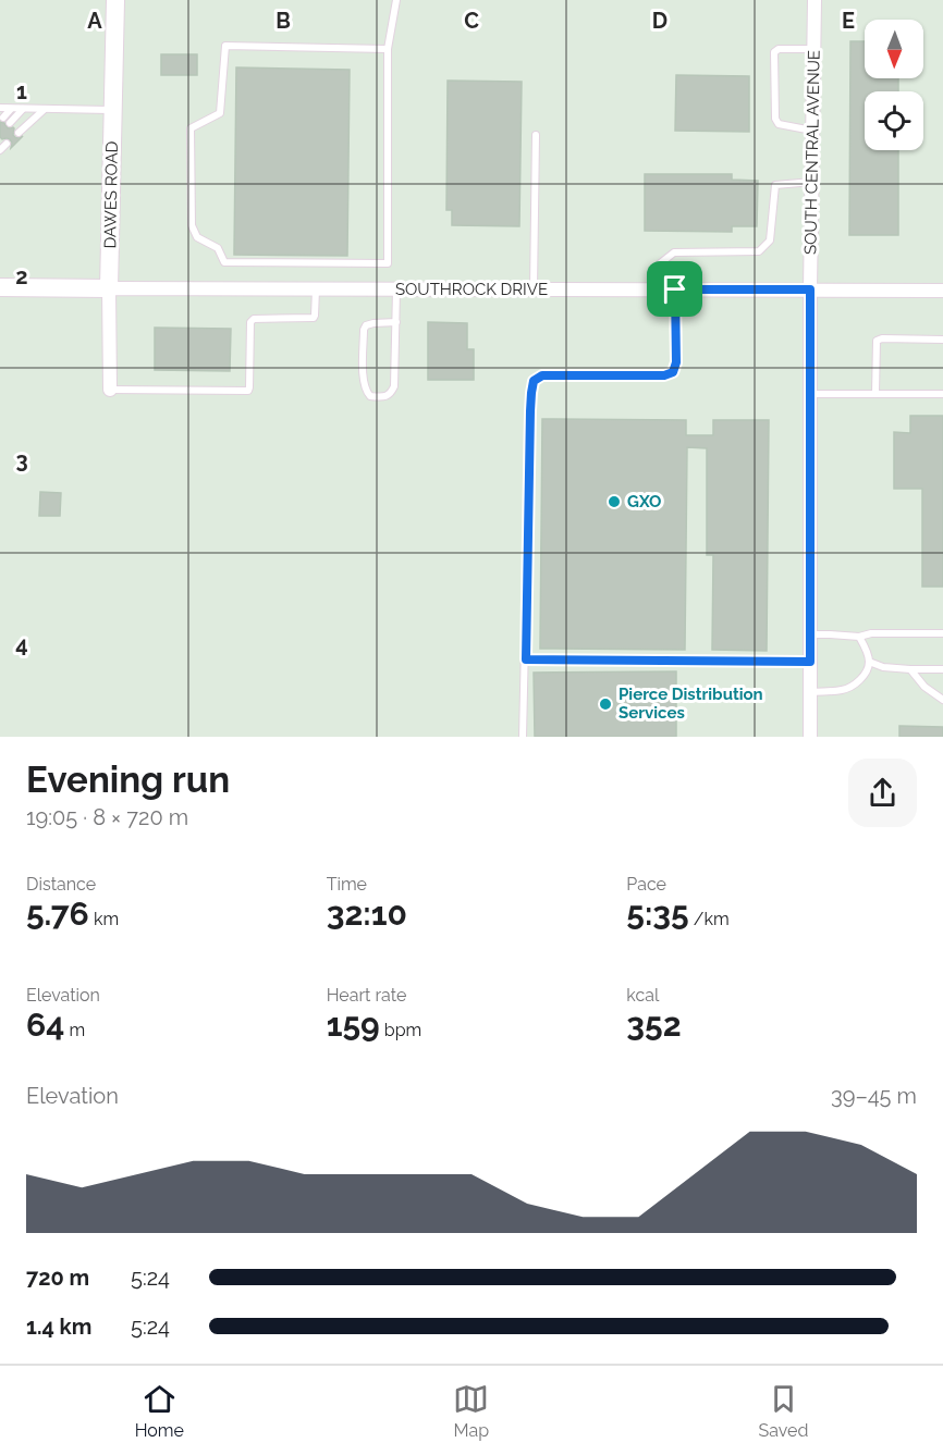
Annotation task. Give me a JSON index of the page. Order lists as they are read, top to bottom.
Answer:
{
  "streets": {
    "street": ["SOUTH CENTRAL AVENUE", "DAWES ROAD", "SOUTHROCK DRIVE"]
  },
  "crossings": [
    ["SOUTH CENTRAL AVENUE", "SOUTHROCK DRIVE"],
    ["DAWES ROAD", "SOUTHROCK DRIVE"]
  ],
  "places": ["GXO", "Pierce Distribution Services"],
  "north": "bottom",
  "page": {
    "heading": ["Evening run", "19:05 · 8 × 720 m"],
    "stats": [
      ["Distance", "5.76 km"],
      ["Time", "32:10"],
      ["Pace", "5:35 /km"],
      ["Elevation", "64 m"],
      ["Heart rate", "159 bpm"],
      ["kcal", "352"]
    ],
    "chart": ["Elevation", "39–45 m"],
    "list": [
      {
        "name": "720 m",
        "note": "5:24"
      },
      {
        "name": "1.4 km",
        "note": "5:24"
      }
    ],
    "tabs": ["Home", "Map", "Saved"]
  },
  "grid": {
    "columns": [
      "A",
      "B",
      "C",
      "D",
      "E"
    ],
    "rows": [
      "1",
      "2",
      "3",
      "4"
    ]
  }
}
